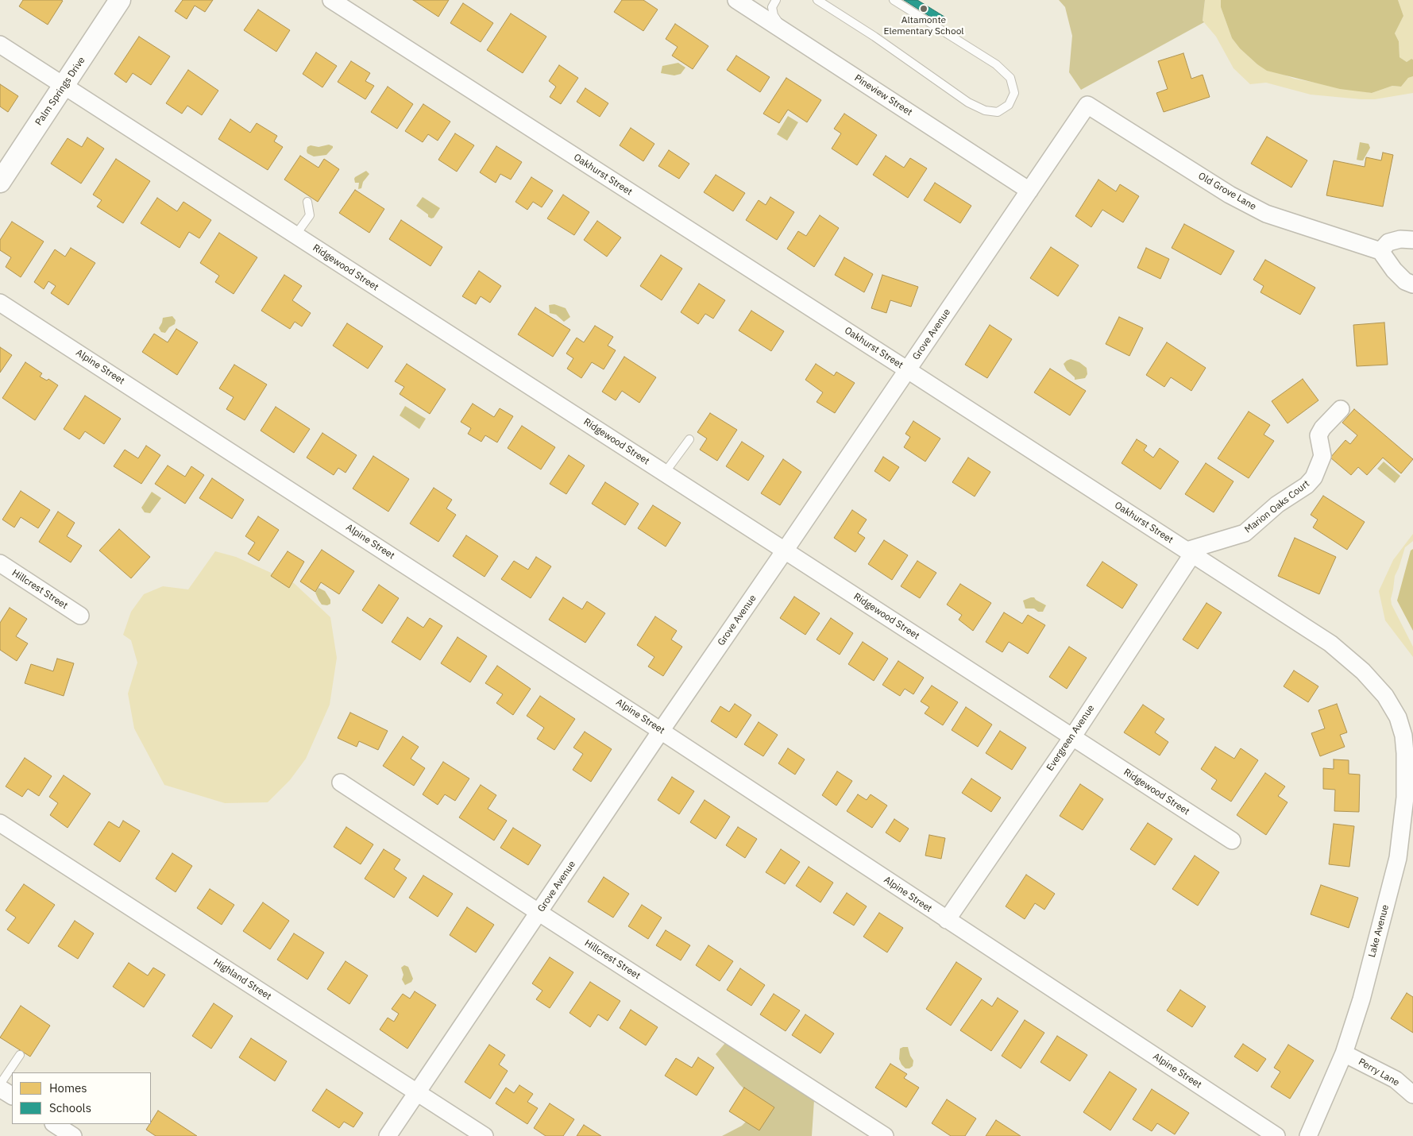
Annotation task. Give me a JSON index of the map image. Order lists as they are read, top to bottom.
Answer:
{
  "streets": {
    "street": [
      "Palm Springs Drive",
      "Pineview Street",
      "Oakhurst Street",
      "Old Grove Lane",
      "Ridgewood Street",
      "Grove Avenue",
      "Alpine Street",
      "Marion Oaks Court",
      "Hillcrest Street",
      "Evergreen Avenue",
      "Lake Avenue",
      "Highland Street",
      "Perry Lane"
    ]
  },
  "crossings": [
    ["Palm Springs Drive", "Ridgewood Street"],
    ["Pineview Street", "Grove Avenue"],
    ["Oakhurst Street", "Grove Avenue"],
    ["Oakhurst Street", "Marion Oaks Court"],
    ["Oakhurst Street", "Evergreen Avenue"],
    ["Oakhurst Street", "Lake Avenue"],
    ["Old Grove Lane", "Grove Avenue"],
    ["Ridgewood Street", "Grove Avenue"],
    ["Ridgewood Street", "Evergreen Avenue"],
    ["Grove Avenue", "Alpine Street"],
    ["Grove Avenue", "Hillcrest Street"],
    ["Grove Avenue", "Highland Street"],
    ["Alpine Street", "Evergreen Avenue"],
    ["Marion Oaks Court", "Evergreen Avenue"],
    ["Lake Avenue", "Perry Lane"]
  ],
  "places": ["Altamonte Elementary School"],
  "legend": ["Homes", "Schools"]
}
